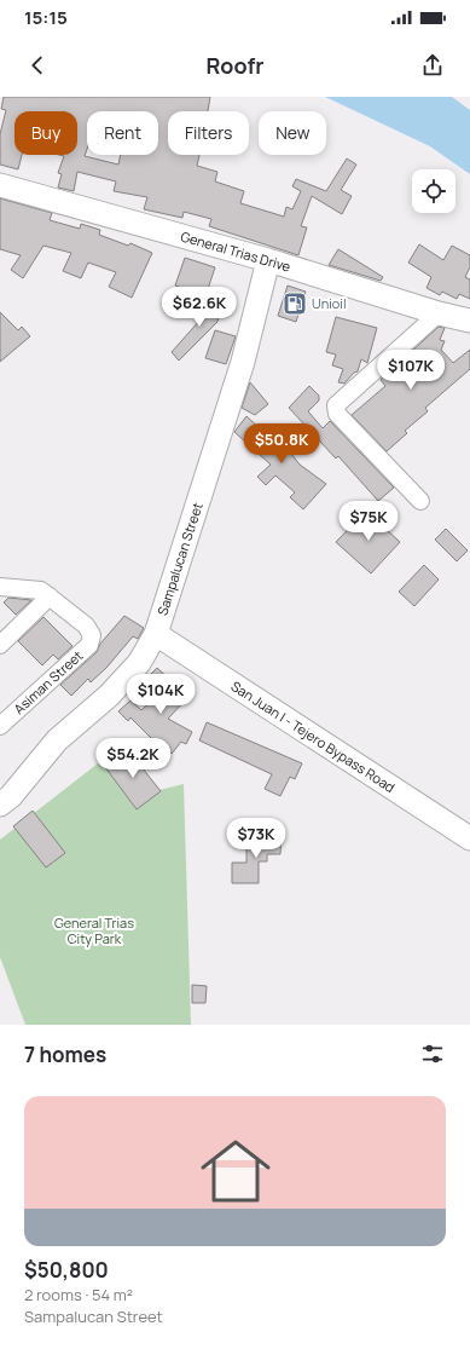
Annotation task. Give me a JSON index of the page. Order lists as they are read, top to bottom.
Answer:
{
  "streets": {
    "street": [
      "General Trias Drive",
      "Sampalucan Street",
      "Asiman Street",
      "San Juan I - Tejero Bypass Road"
    ]
  },
  "crossings": [
    ["General Trias Drive", "Sampalucan Street"],
    ["Sampalucan Street", "San Juan I - Tejero Bypass Road"]
  ],
  "parks": ["General Trias City Park"],
  "places": {
    "fuel station": ["Unioil"]
  },
  "page": {
    "status": "15:15",
    "header": "Roofr",
    "chip": [
      "Buy",
      "Rent",
      "Filters",
      "New"
    ],
    "price": [
      "$62.6K",
      "$107K",
      "$50.8K",
      "$75K",
      "$104K",
      "$54.2K",
      "$73K"
    ],
    "heading": "7 homes",
    "list": [
      {
        "name": "$50,800",
        "note": "2 rooms · 54 m² · Sampalucan Street"
      }
    ]
  }
}
